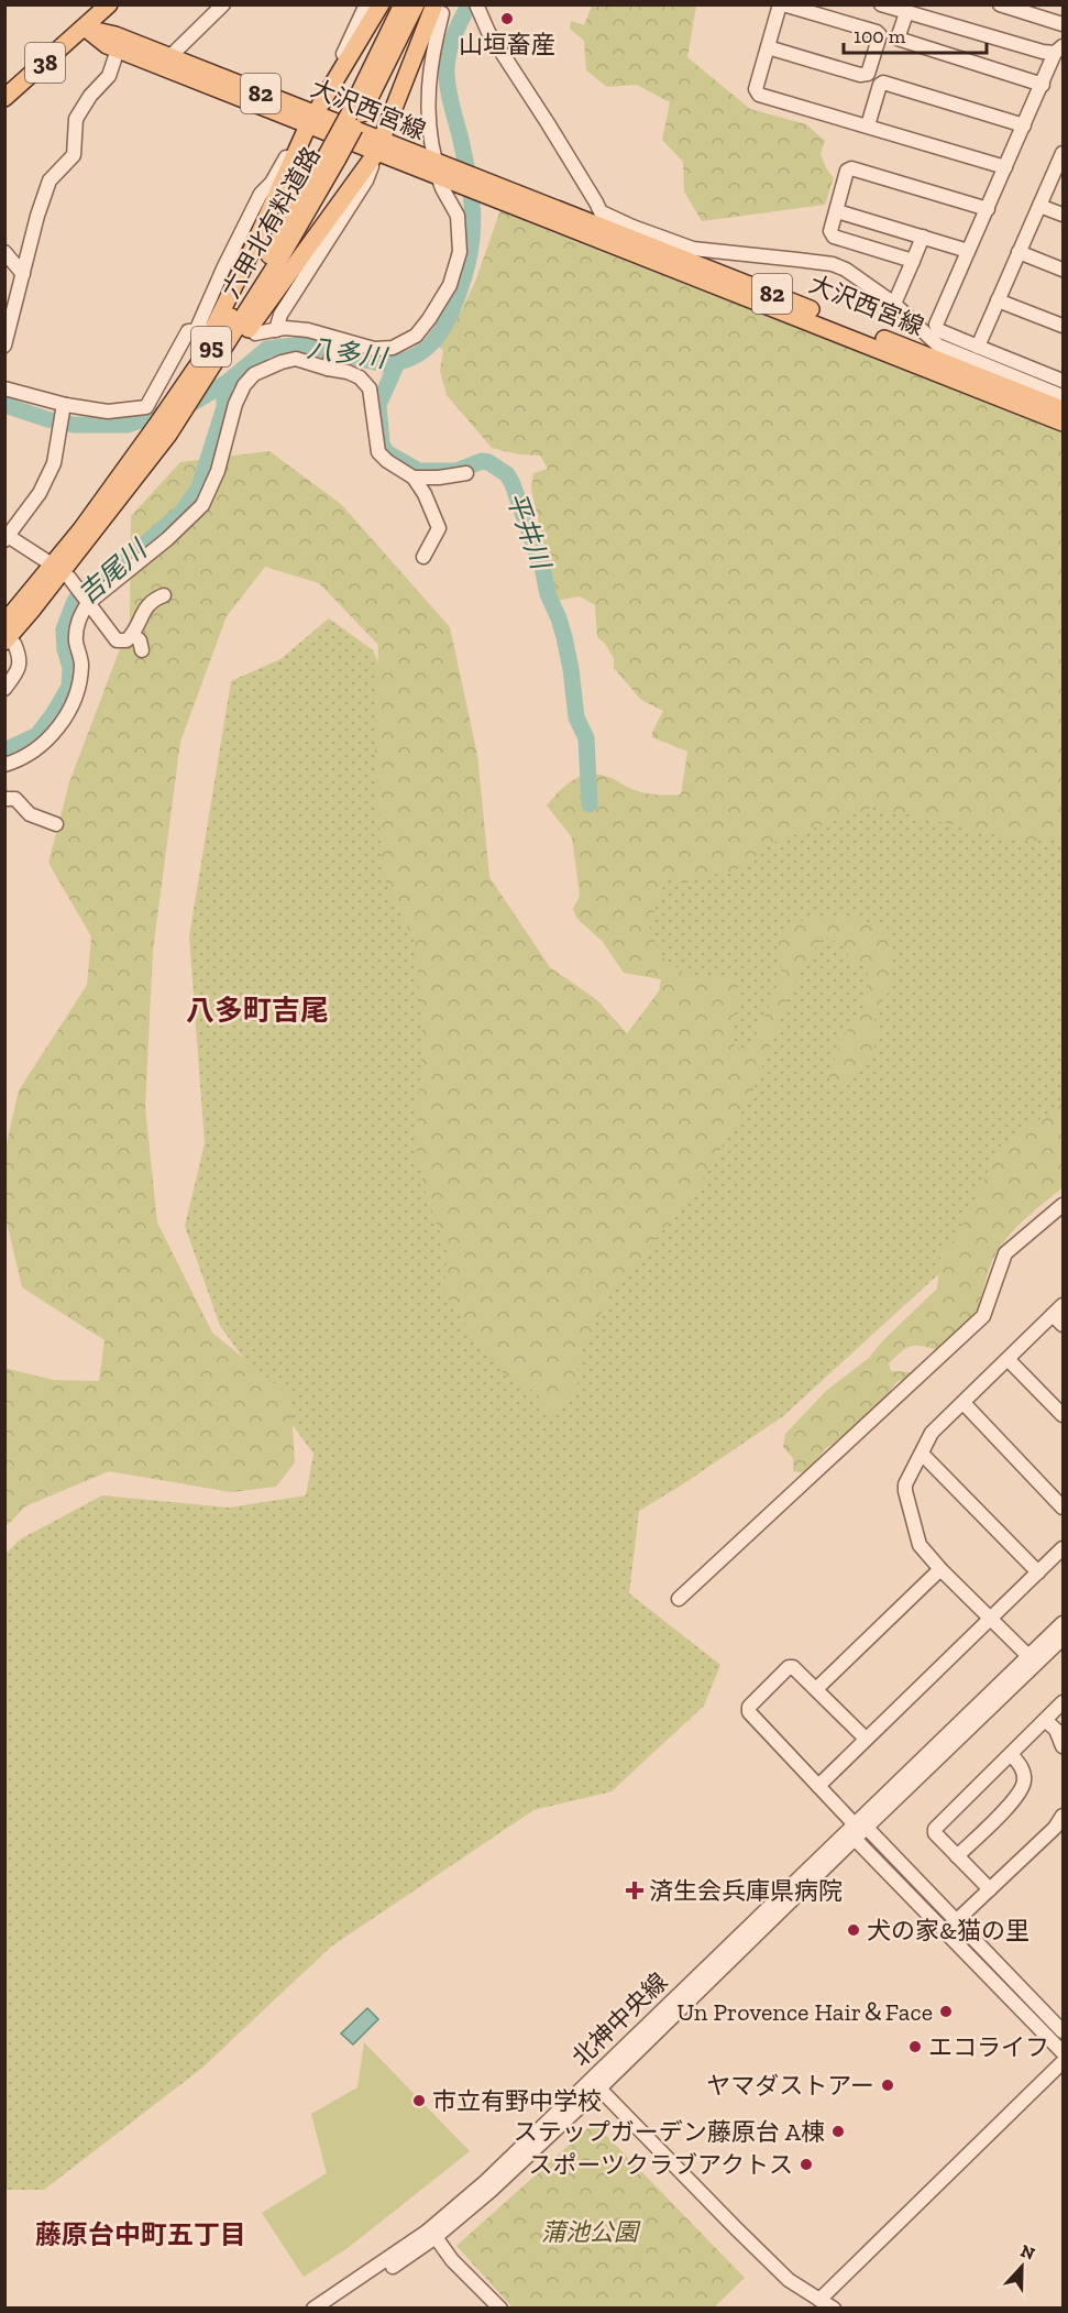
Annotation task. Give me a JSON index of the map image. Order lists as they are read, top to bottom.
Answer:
{
  "streets": {
    "main road": [
      "38",
      "82",
      "大沢西宮線",
      "六甲北有料道路",
      "95"
    ],
    "street": ["北神中央線"]
  },
  "crossings": [
    ["38", "大沢西宮線"]
  ],
  "districts": ["八多町吉尾", "藤原台中町五丁目"],
  "water": ["八多川", "平井川", "吉尾川"],
  "parks": ["蒲池公園"],
  "places": {
    "other": [
      "山垣畜産",
      "犬の家&猫の里",
      "Un Provence Hair＆Face",
      "エコライフ",
      "ヤマダストアー",
      "市立有野中学校",
      "ステップガーデン藤原台 A棟",
      "スポーツクラブアクトス"
    ],
    "health": ["済生会兵庫県病院"]
  },
  "scale_bar": "100 m",
  "north": "top"
}
